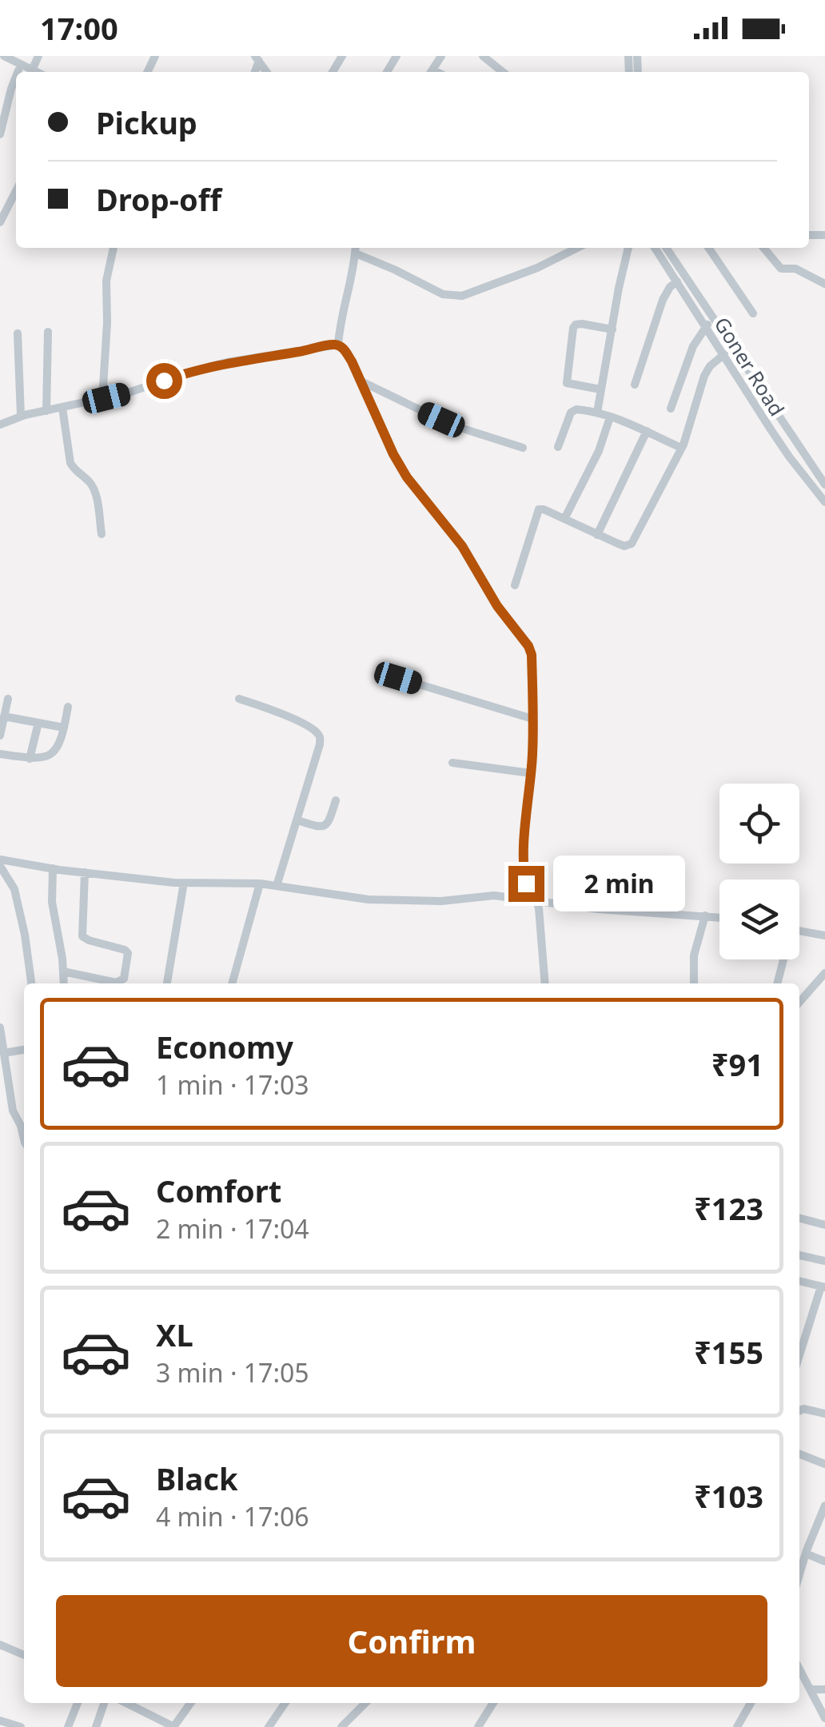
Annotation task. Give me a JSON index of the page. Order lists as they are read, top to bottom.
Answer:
{
  "streets": {
    "street": ["Goner Road"]
  },
  "page": {
    "status": "17:00",
    "banner": ["Pickup", "Drop-off"],
    "bubble": "2 min",
    "list": [
      {
        "name": "Economy",
        "note": "1 min · 17:03",
        "value": "₹91"
      },
      {
        "name": "Comfort",
        "note": "2 min · 17:04",
        "value": "₹123"
      },
      {
        "name": "XL",
        "note": "3 min · 17:05",
        "value": "₹155"
      },
      {
        "name": "Black",
        "note": "4 min · 17:06",
        "value": "₹103"
      }
    ],
    "buttons": "Confirm"
  }
}
